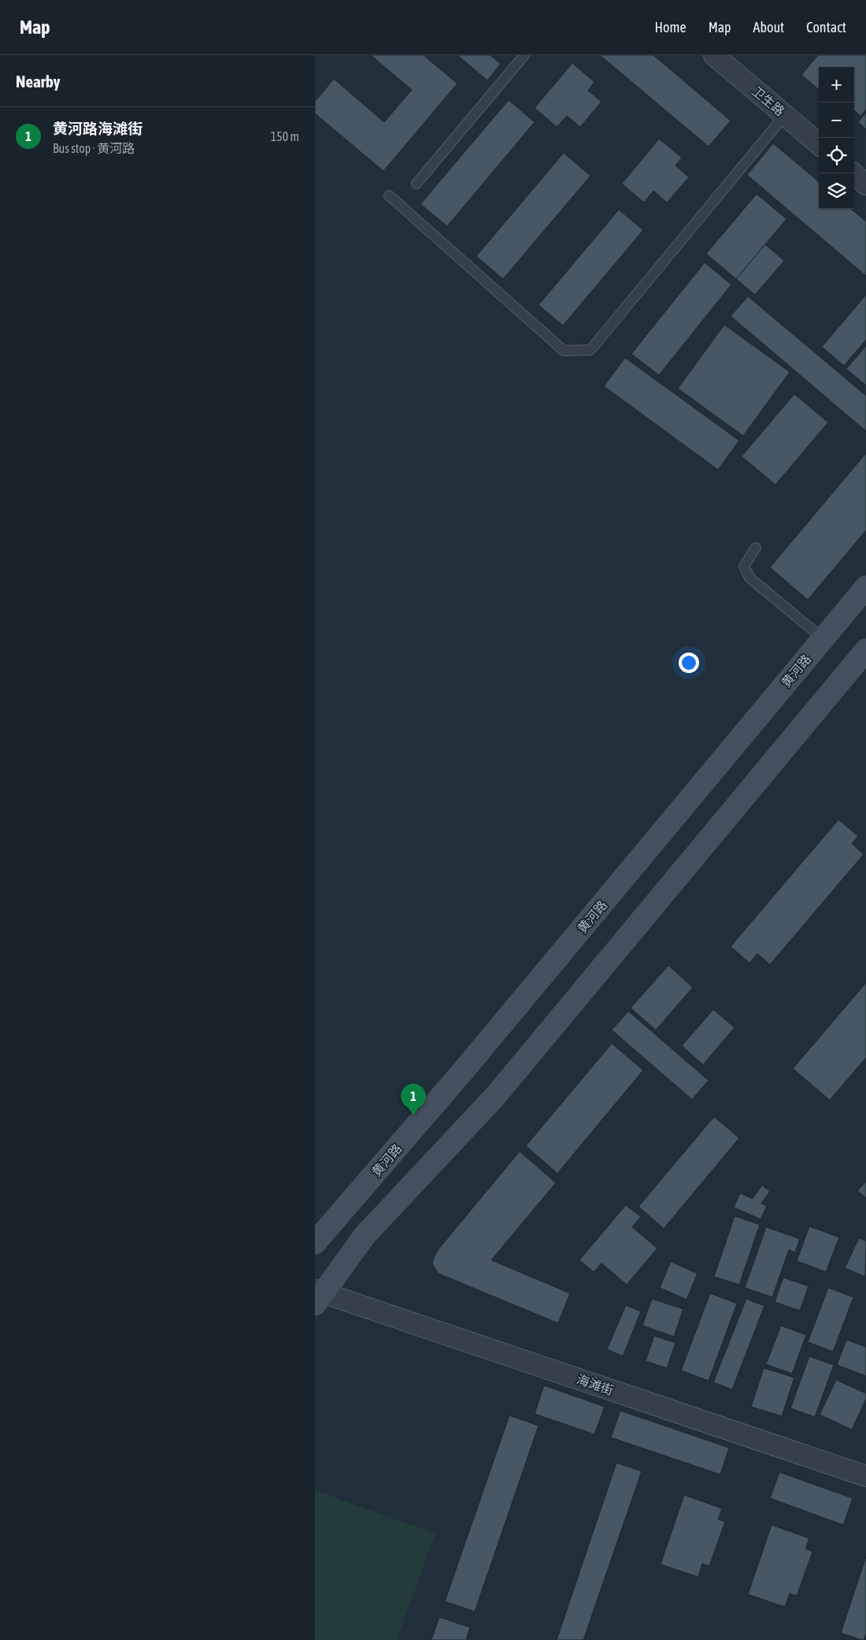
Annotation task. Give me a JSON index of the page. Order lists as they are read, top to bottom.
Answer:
{
  "streets": {
    "main road": ["黄河路"],
    "street": ["卫生路", "海滩街"]
  },
  "page": {
    "header": "Map",
    "nav": [
      "Home",
      "Map",
      "About",
      "Contact"
    ],
    "heading": "Nearby",
    "map_buttons": ["+", "−"],
    "list": [
      {
        "mark": "1",
        "name": "黄河路海滩街",
        "note": "Bus stop · 黄河路",
        "value": "150 m"
      }
    ],
    "pins": "1"
  }
}
